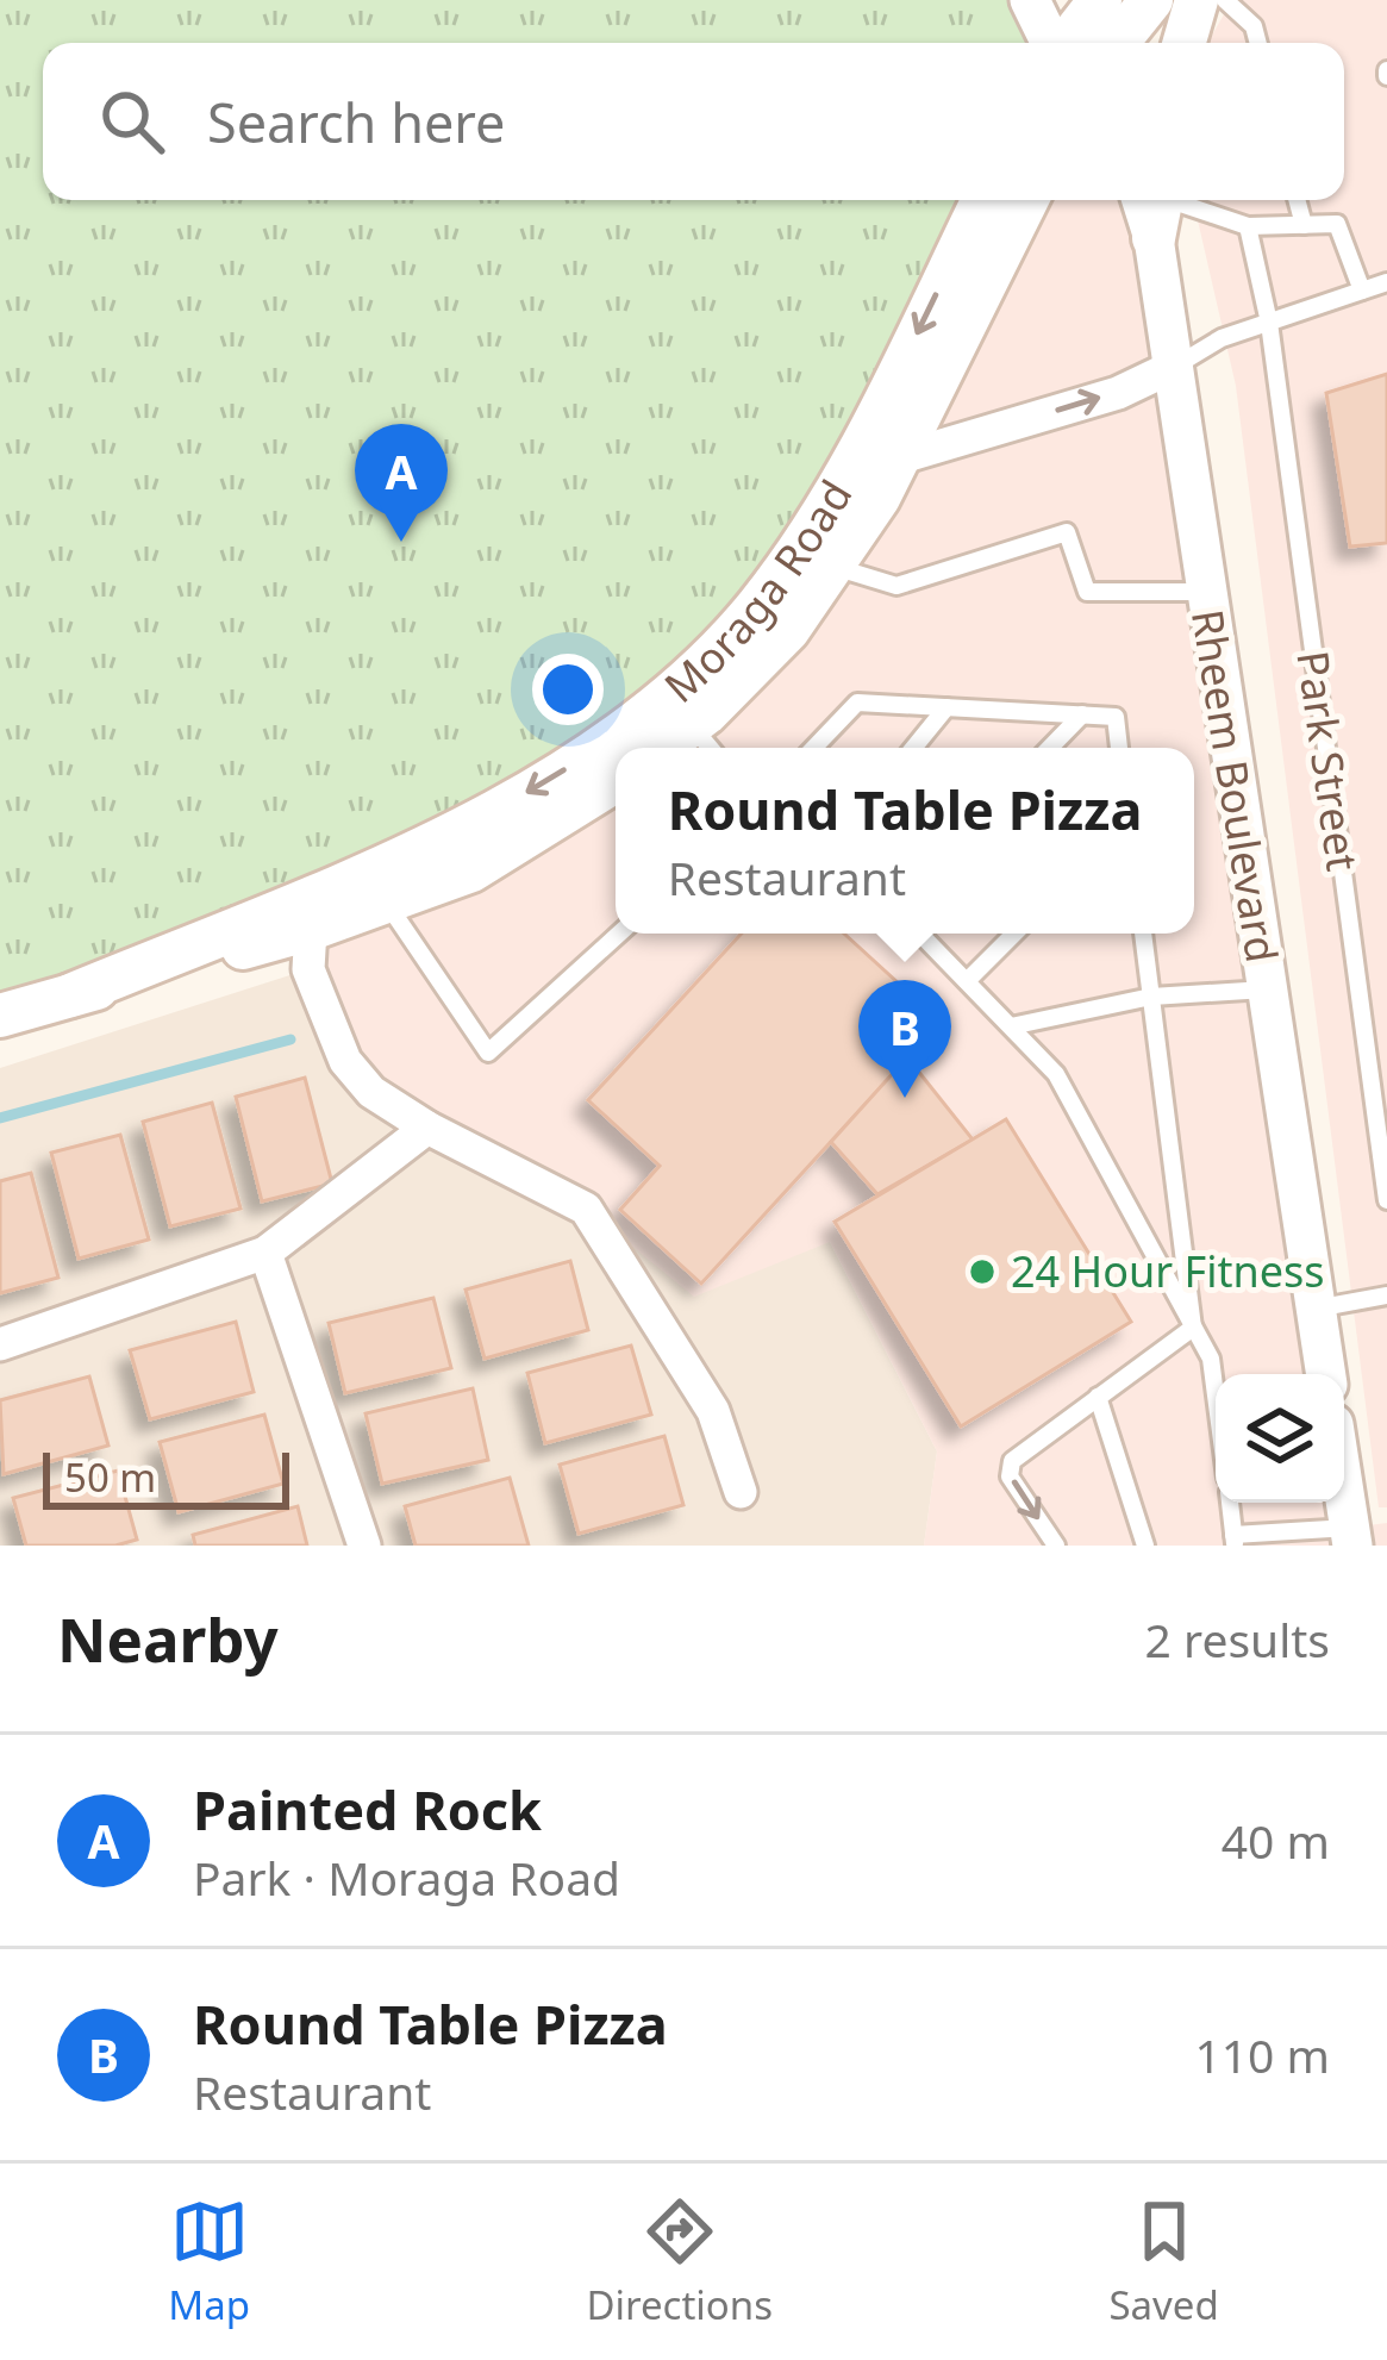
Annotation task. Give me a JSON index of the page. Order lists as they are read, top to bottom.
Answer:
{
  "streets": {
    "main road": ["Moraga Road"],
    "street": ["Rheem Boulevard"],
    "lane": ["Park Street"]
  },
  "places": ["24 Hour Fitness"],
  "scale_bar": "50 m",
  "page": {
    "search": "Search here",
    "pins": ["A", "B"],
    "popup": ["Round Table Pizza", "Restaurant"],
    "scale": "50 m",
    "heading": ["Nearby", "2 results"],
    "list": [
      {
        "mark": "A",
        "name": "Painted Rock",
        "note": "Park · Moraga Road",
        "value": "40 m"
      },
      {
        "mark": "B",
        "name": "Round Table Pizza",
        "note": "Restaurant",
        "value": "110 m"
      }
    ],
    "nav": ["Map", "Directions", "Saved"]
  }
}
